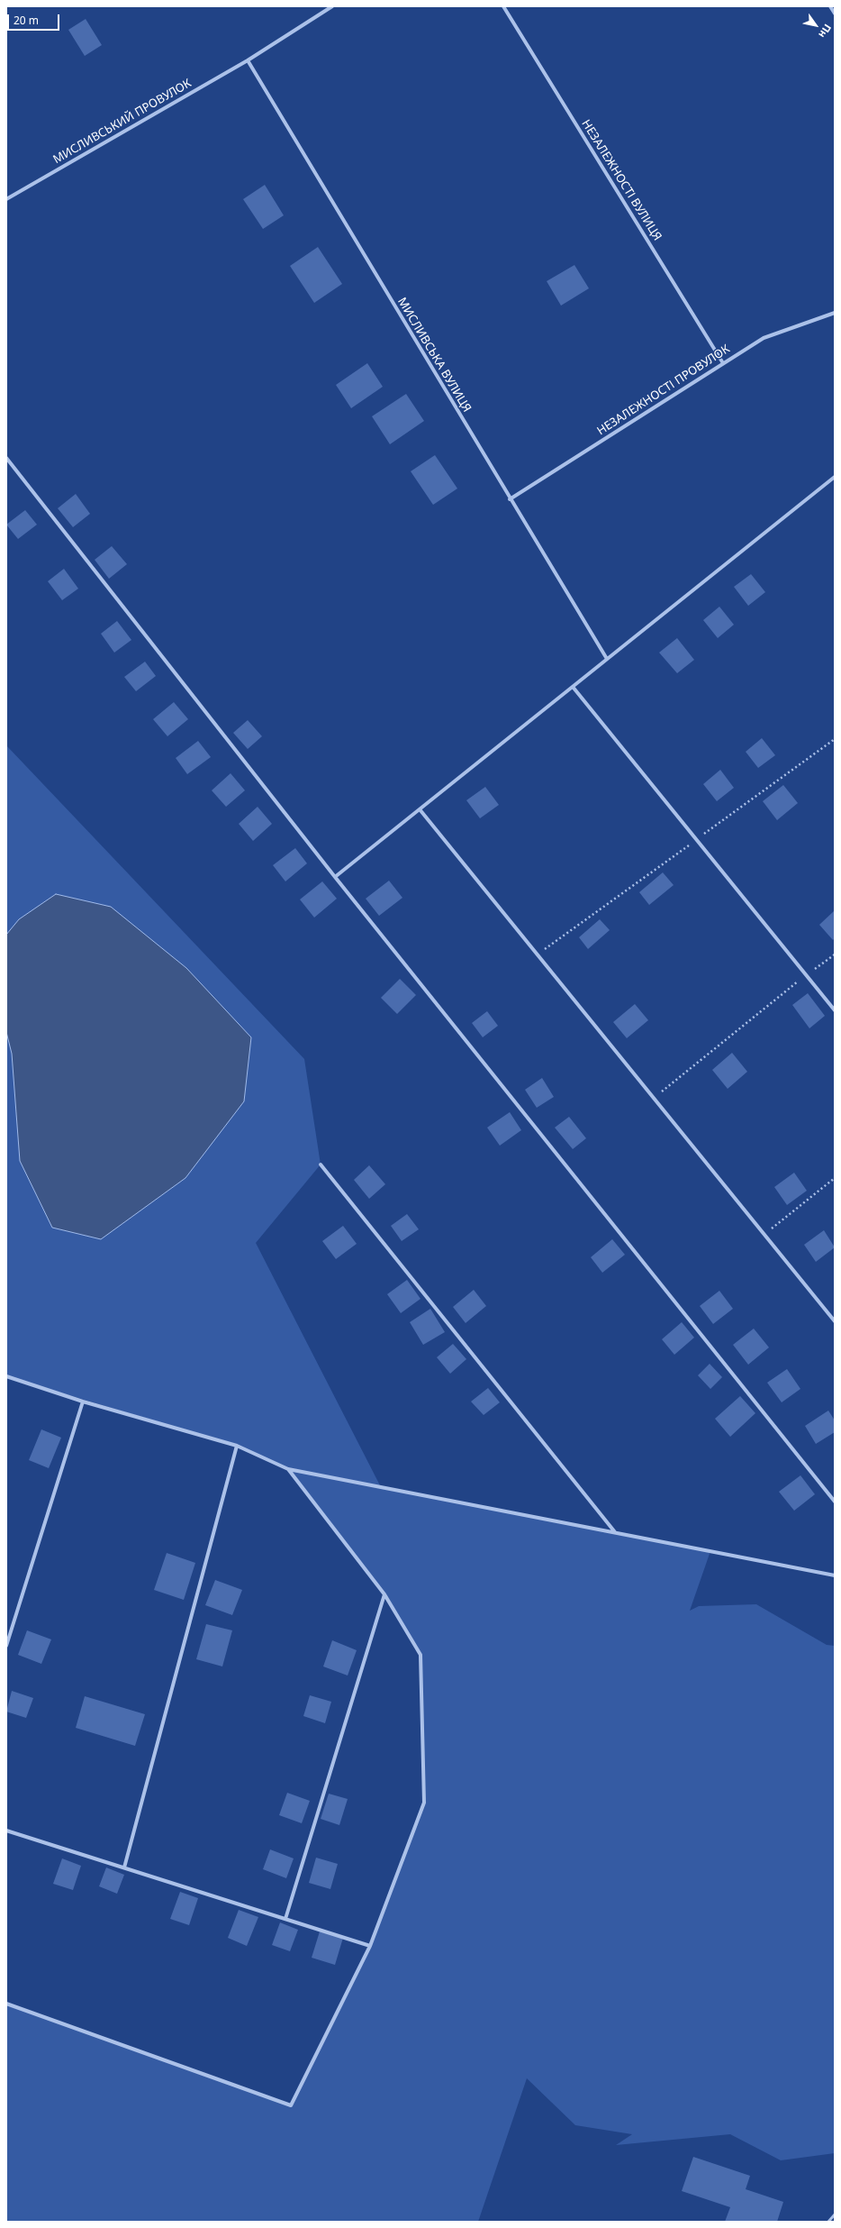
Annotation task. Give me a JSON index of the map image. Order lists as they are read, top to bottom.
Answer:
{
  "streets": {
    "street": [
      "МИСЛИВСЬКИЙ ПРОВУЛОК",
      "НЕЗАЛЕЖНОСТІ ВУЛИЦЯ",
      "МИСЛИВСЬКА ВУЛИЦЯ",
      "НЕЗАЛЕЖНОСТІ ПРОВУЛОК"
    ]
  },
  "crossings": [
    ["МИСЛИВСЬКИЙ ПРОВУЛОК", "МИСЛИВСЬКА ВУЛИЦЯ"],
    ["НЕЗАЛЕЖНОСТІ ВУЛИЦЯ", "НЕЗАЛЕЖНОСТІ ПРОВУЛОК"],
    ["МИСЛИВСЬКА ВУЛИЦЯ", "НЕЗАЛЕЖНОСТІ ПРОВУЛОК"]
  ],
  "scale_bar": "20 m",
  "north": "bottom right"
}
